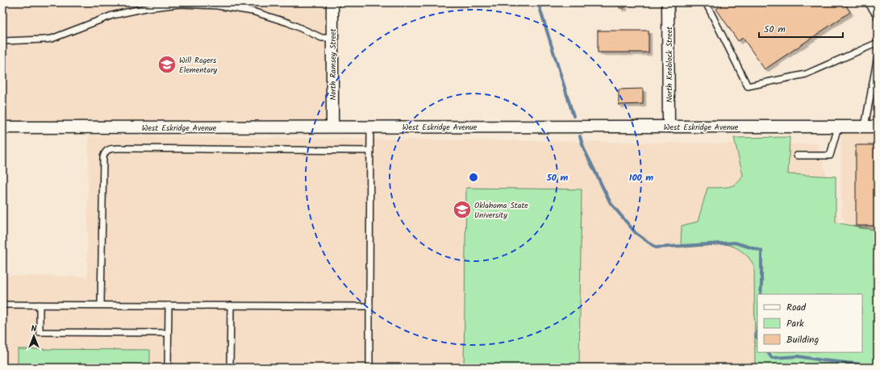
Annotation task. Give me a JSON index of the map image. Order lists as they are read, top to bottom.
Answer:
{
  "streets": {
    "street": ["North Ramsey Street", "North Knoblock Street", "West Eskridge Avenue"]
  },
  "crossings": [
    ["North Ramsey Street", "West Eskridge Avenue"],
    ["North Knoblock Street", "West Eskridge Avenue"]
  ],
  "places": {
    "school or university": ["Will Rogers Elementary", "Oklahoma State University"]
  },
  "legend": ["Road", "Park", "Building"],
  "scale_bar": "50 m",
  "north": "top",
  "rings": ["50 m", "100 m"]
}
